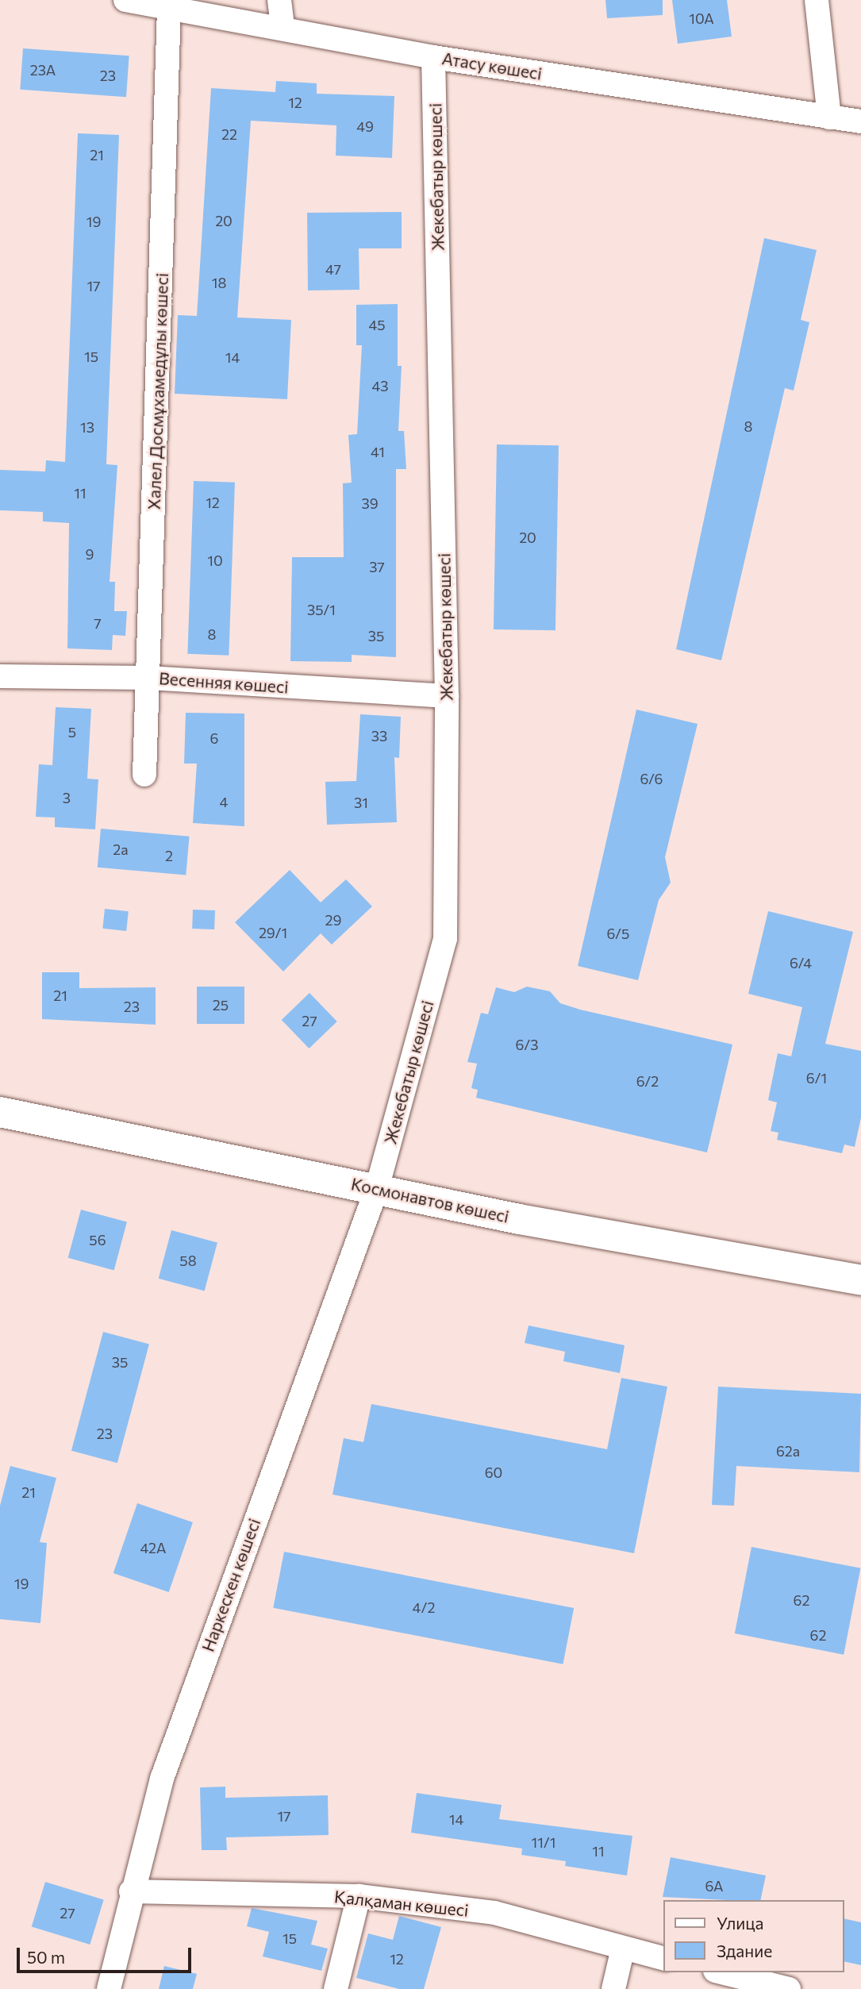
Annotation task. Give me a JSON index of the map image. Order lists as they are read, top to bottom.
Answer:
{
  "streets": {
    "street": [
      "Атасу көшесі",
      "Жекебатыр көшесі",
      "Халел Досмұхамедұлы көшесі",
      "Весенняя көшесі",
      "Космонавтов көшесі",
      "Наркескен көшесі",
      "Қалқаман көшесі"
    ]
  },
  "crossings": [
    ["Атасу көшесі", "Жекебатыр көшесі"],
    ["Атасу көшесі", "Халел Досмұхамедұлы көшесі"],
    ["Жекебатыр көшесі", "Весенняя көшесі"],
    ["Жекебатыр көшесі", "Космонавтов көшесі"],
    ["Жекебатыр көшесі", "Наркескен көшесі"],
    ["Халел Досмұхамедұлы көшесі", "Весенняя көшесі"],
    ["Космонавтов көшесі", "Наркескен көшесі"],
    ["Наркескен көшесі", "Қалқаман көшесі"]
  ],
  "house_numbers": [
    "10А",
    "23А",
    "23",
    "12",
    "49",
    "22",
    "21",
    "20",
    "19",
    "47",
    "18",
    "17",
    "45",
    "15",
    "14",
    "43",
    "8",
    "13",
    "41",
    "11",
    "12",
    "39",
    "20",
    "9",
    "10",
    "37",
    "35/1",
    "7",
    "8",
    "35",
    "5",
    "33",
    "6",
    "6/6",
    "3",
    "4",
    "31",
    "2а",
    "2",
    "29",
    "29/1",
    "6/5",
    "6/4",
    "21",
    "25",
    "23",
    "27",
    "6/3",
    "6/1",
    "6/2",
    "56",
    "58",
    "35",
    "23",
    "62а",
    "60",
    "21",
    "42А",
    "19",
    "62",
    "4/2",
    "62",
    "17",
    "14",
    "11/1",
    "11",
    "6А",
    "27",
    "15",
    "12"
  ],
  "legend": ["Улица", "Здание"],
  "scale_bar": "50 m"
}
